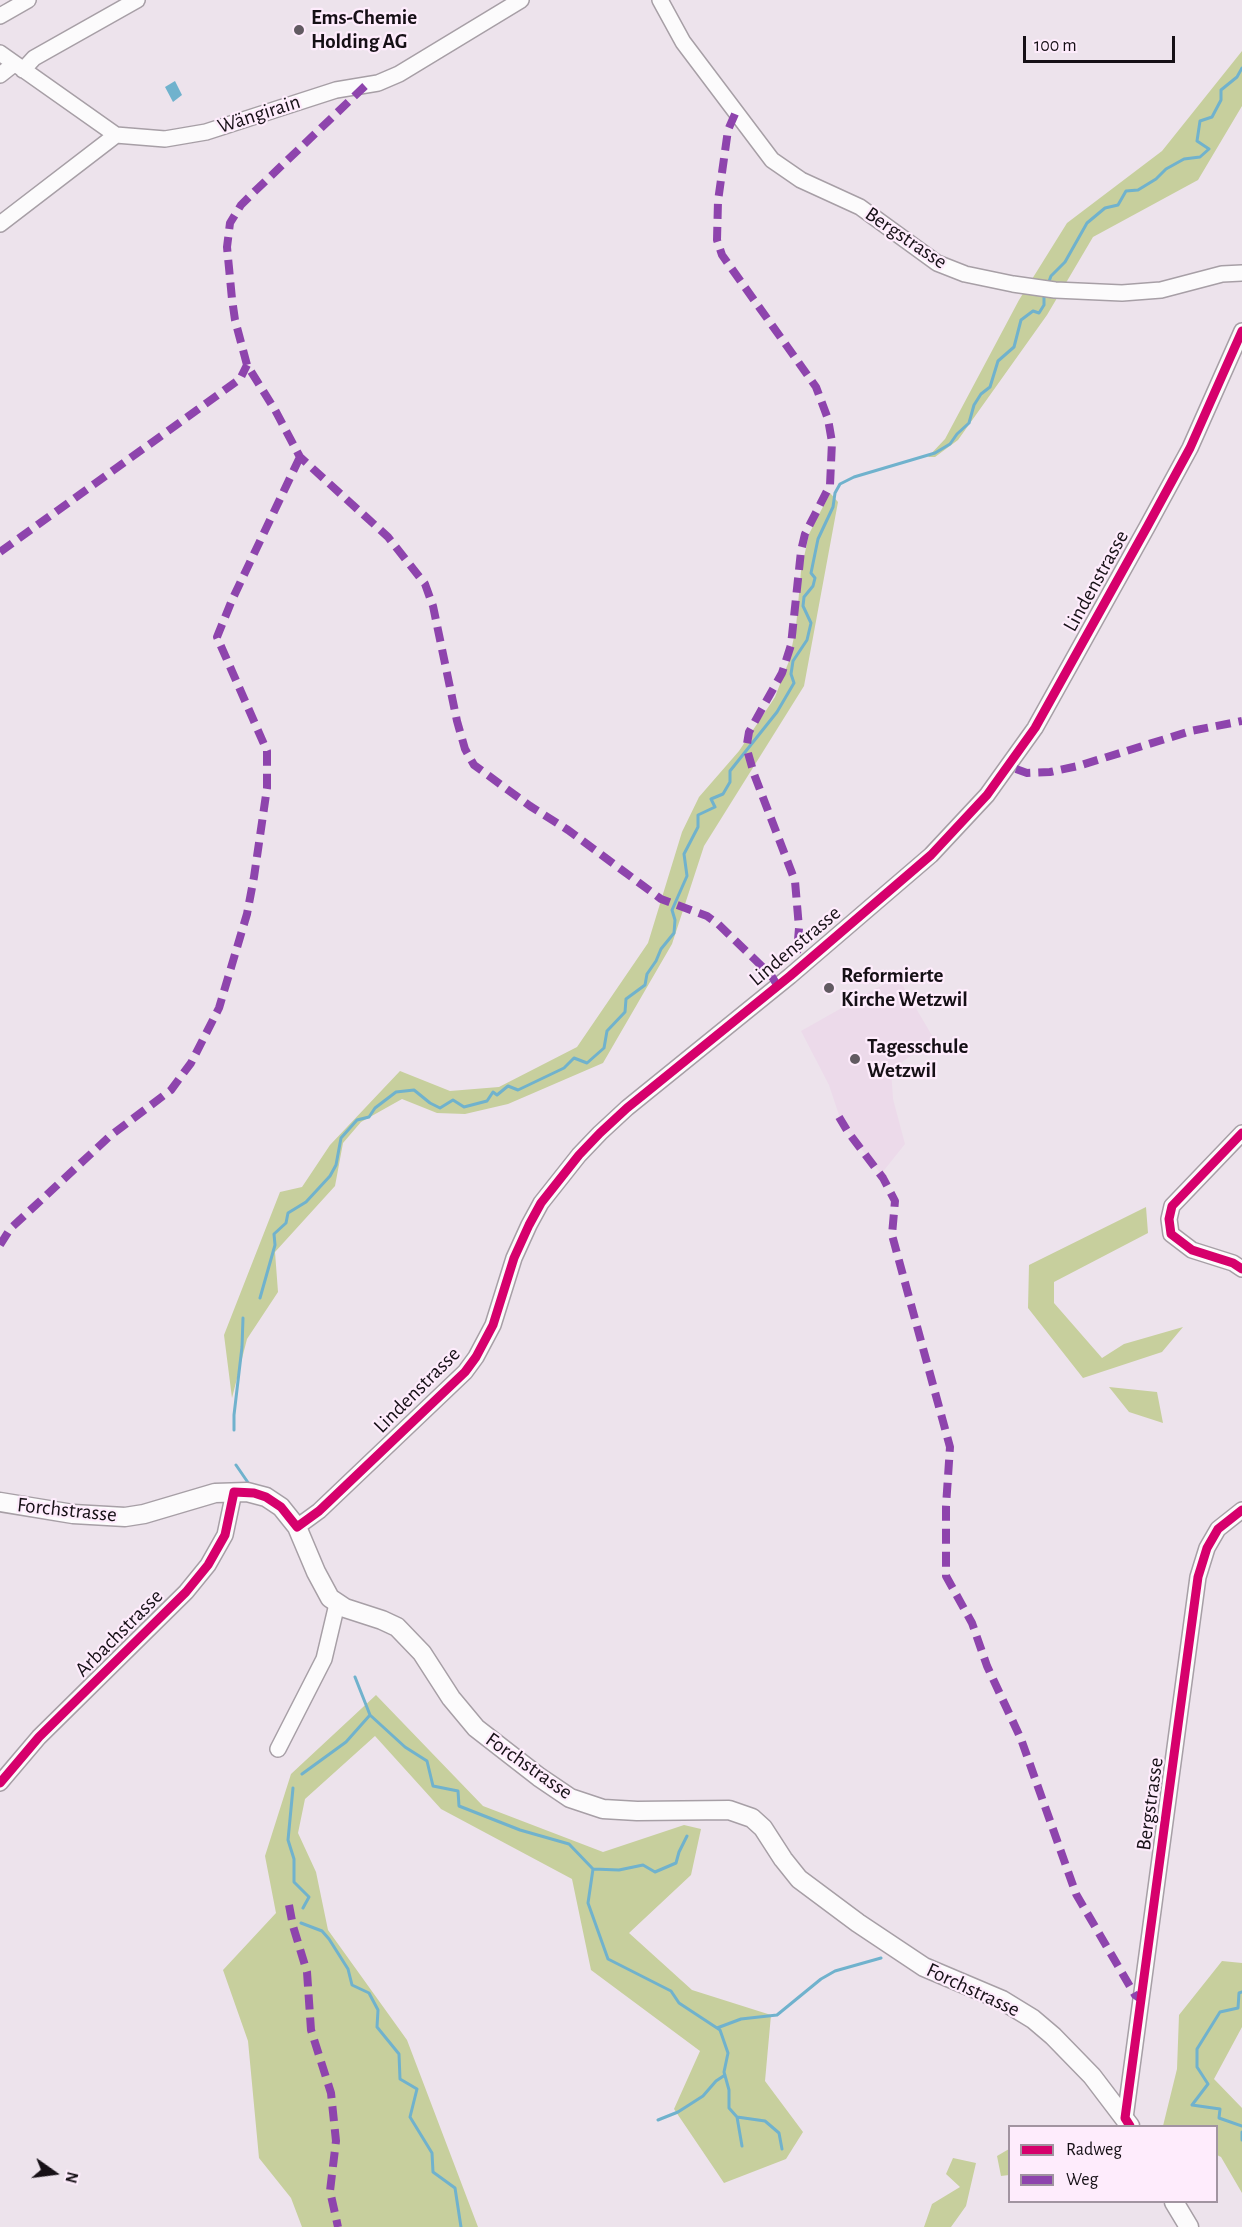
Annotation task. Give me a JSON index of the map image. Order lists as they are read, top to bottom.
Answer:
{
  "streets": {
    "main road": ["Forchstrasse"],
    "street": [
      "Wängirain",
      "Bergstrasse",
      "Lindenstrasse",
      "Arbachstrasse"
    ]
  },
  "crossings": [
    ["Bergstrasse", "Forchstrasse"],
    ["Lindenstrasse", "Forchstrasse"],
    ["Forchstrasse", "Arbachstrasse"]
  ],
  "places": ["Ems-Chemie Holding AG", "Reformierte Kirche Wetzwil", "Tagesschule Wetzwil"],
  "legend": ["Radweg", "Weg"],
  "scale_bar": "100 m",
  "north": "right"
}
